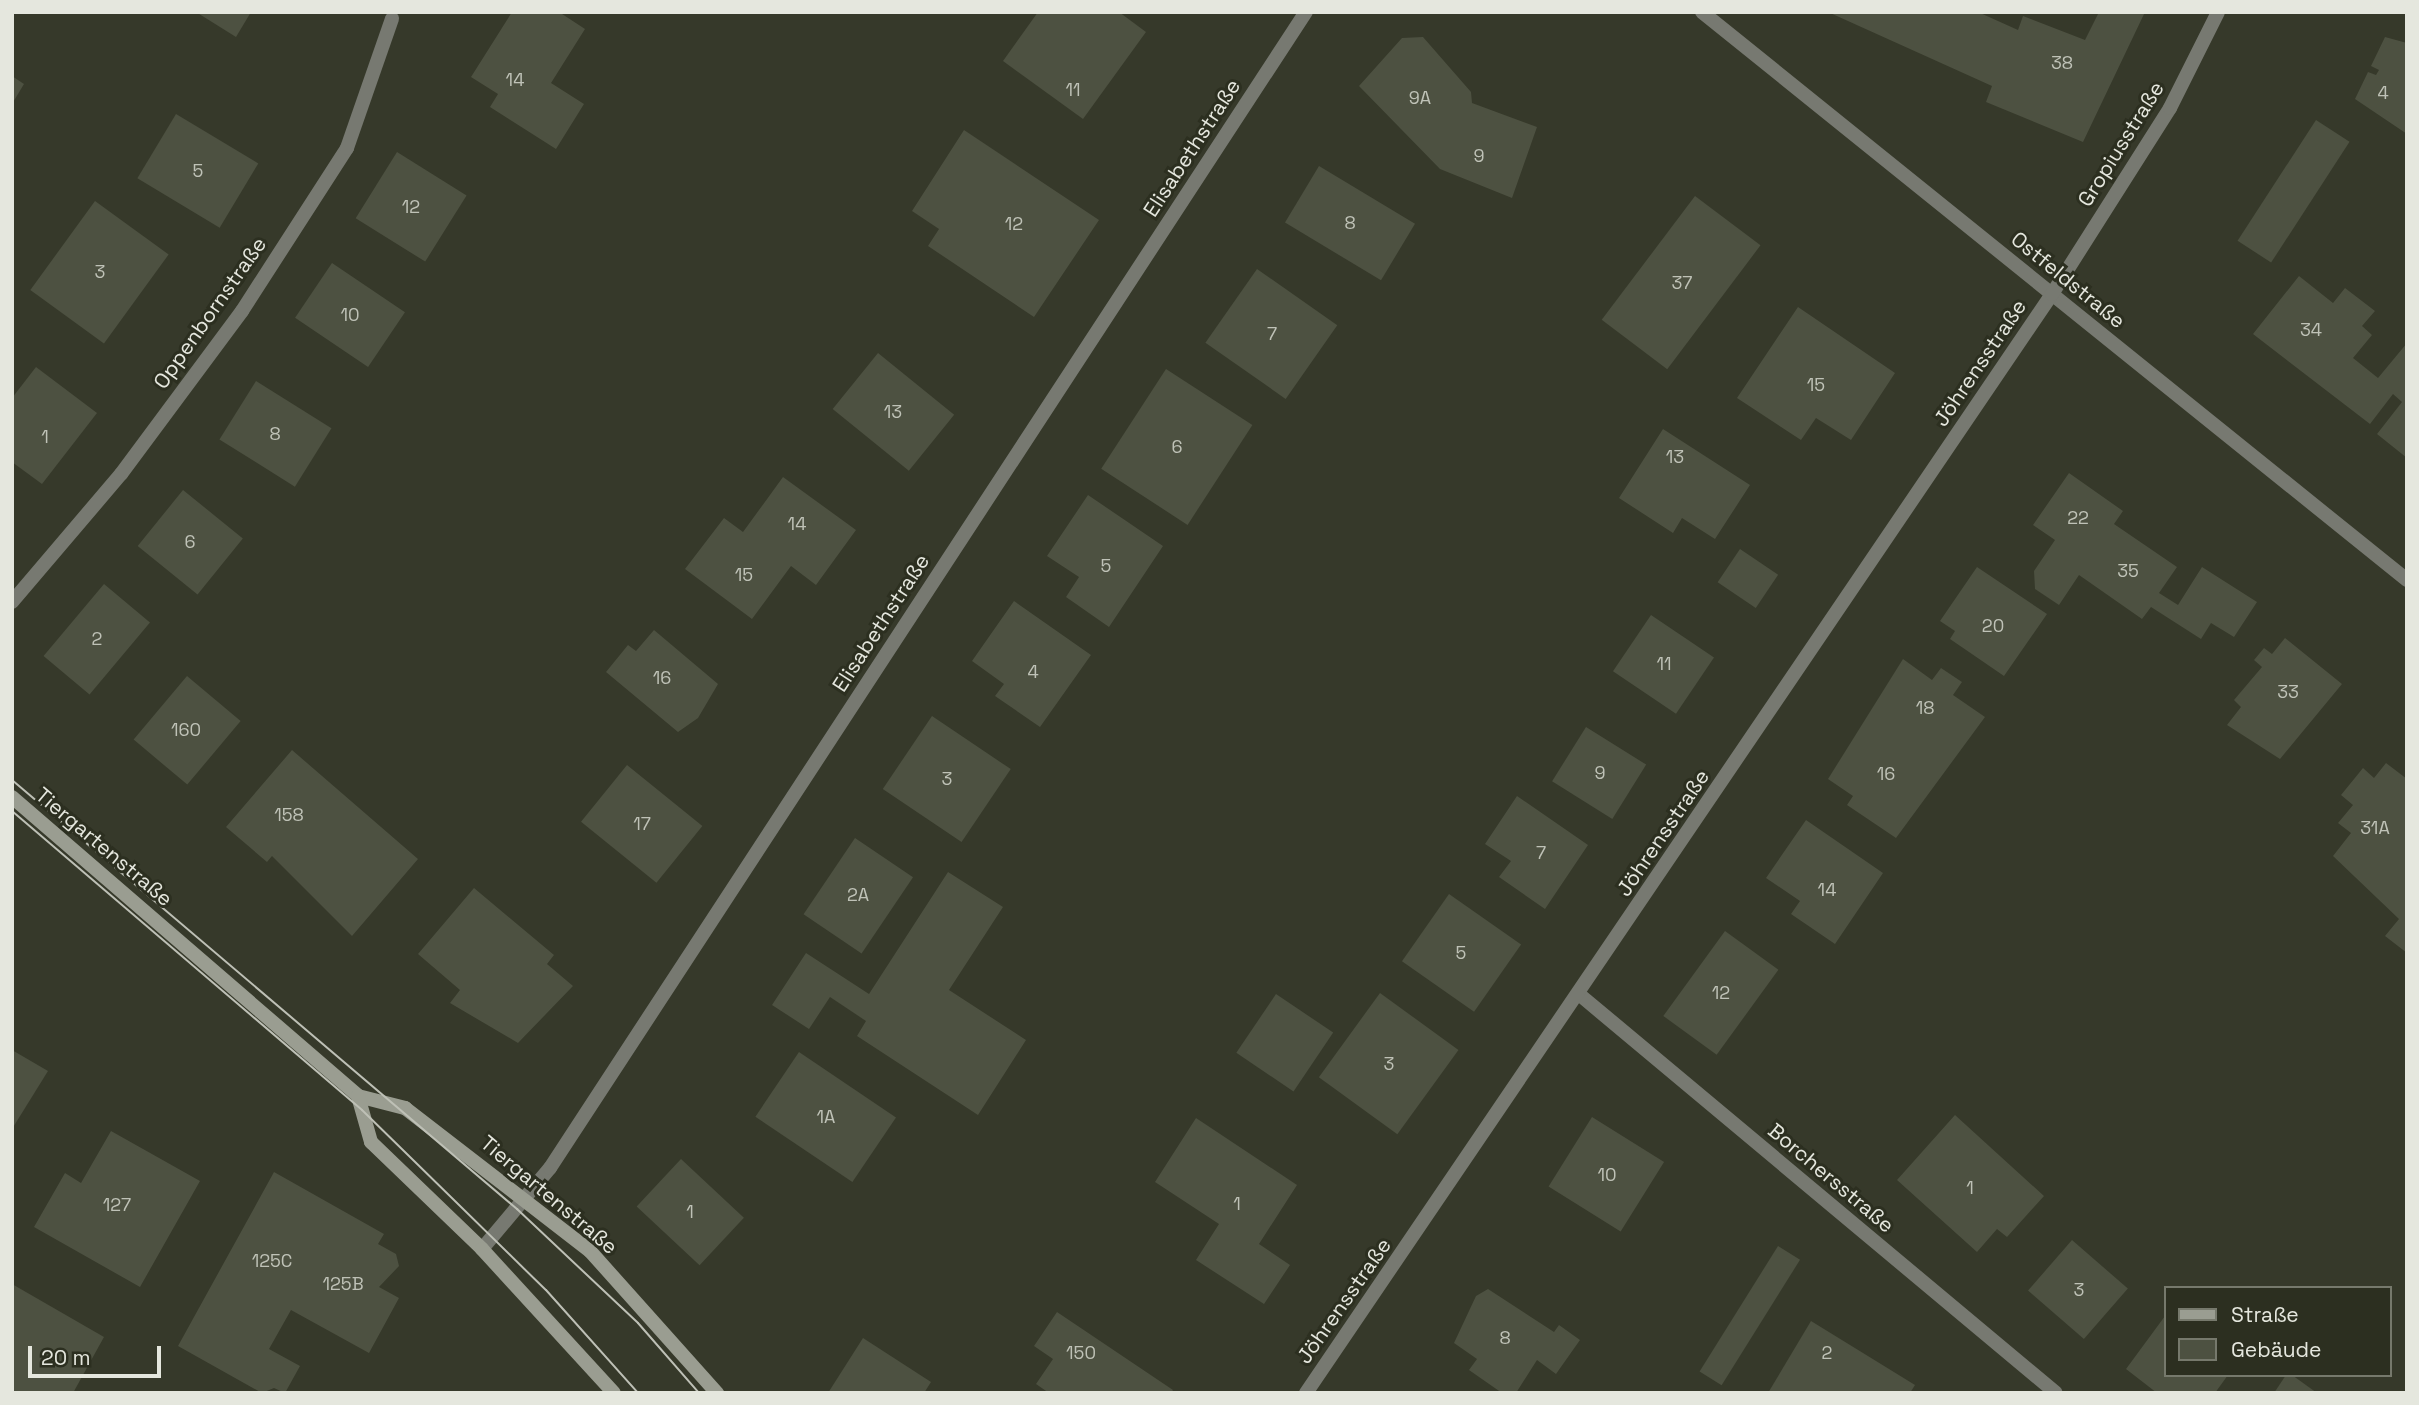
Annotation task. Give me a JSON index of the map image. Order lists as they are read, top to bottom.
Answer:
{
  "streets": {
    "main road": ["Tiergartenstraße"],
    "street": [
      "Gropiusstraße",
      "Elisabethstraße",
      "Ostfeldstraße",
      "Oppenbornstraße",
      "Jöhrensstraße",
      "Borchersstraße"
    ]
  },
  "crossings": [
    ["Gropiusstraße", "Ostfeldstraße"],
    ["Gropiusstraße", "Jöhrensstraße"],
    ["Elisabethstraße", "Tiergartenstraße"],
    ["Ostfeldstraße", "Jöhrensstraße"],
    ["Jöhrensstraße", "Borchersstraße"]
  ],
  "house_numbers": [
    "38",
    "14",
    "11",
    "4",
    "9A",
    "9",
    "5",
    "12",
    "8",
    "12",
    "3",
    "37",
    "10",
    "34",
    "7",
    "15",
    "13",
    "8",
    "1",
    "6",
    "13",
    "22",
    "14",
    "6",
    "5",
    "35",
    "15",
    "20",
    "2",
    "11",
    "4",
    "16",
    "33",
    "18",
    "160",
    "9",
    "16",
    "3",
    "158",
    "17",
    "31A",
    "7",
    "14",
    "2A",
    "5",
    "12",
    "3",
    "1A",
    "10",
    "1",
    "1",
    "127",
    "1",
    "125C",
    "125B",
    "3",
    "8",
    "150",
    "2"
  ],
  "legend": ["Straße", "Gebäude"],
  "scale_bar": "20 m"
}
